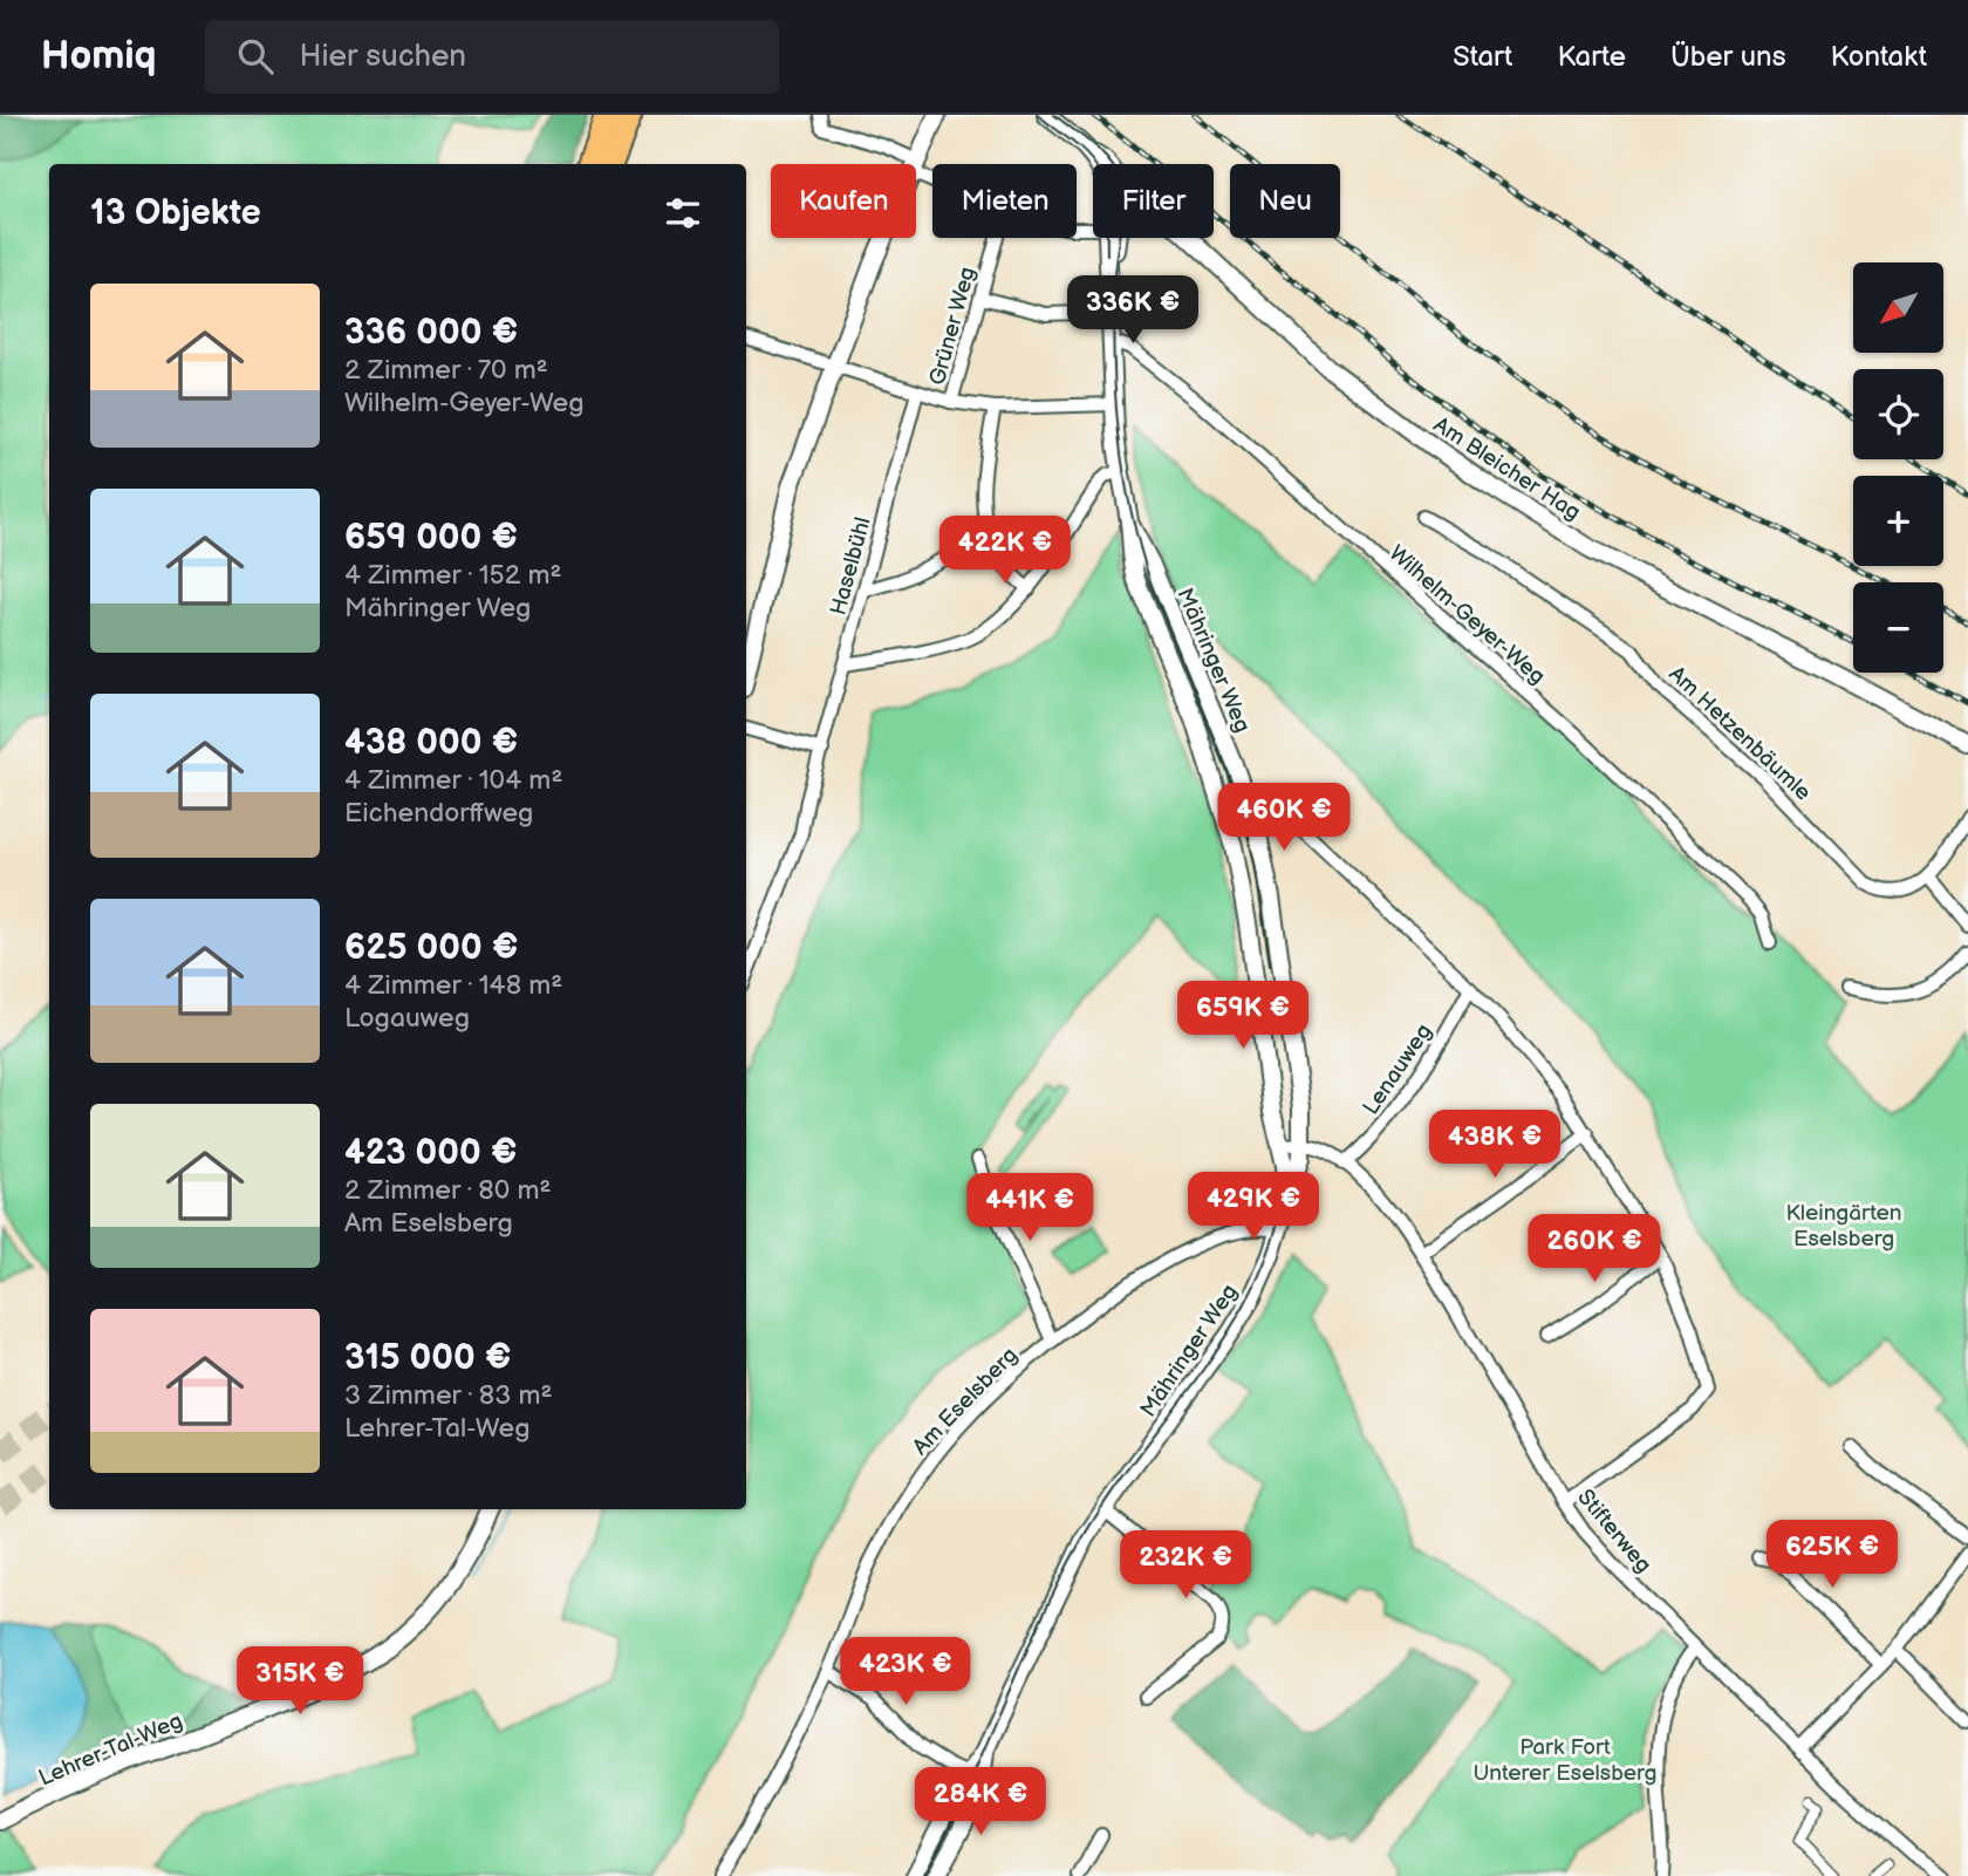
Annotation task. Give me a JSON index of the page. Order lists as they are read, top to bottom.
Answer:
{
  "streets": {
    "street": [
      "Grüner Weg",
      "Am Bleicher Hag",
      "Haselbühl",
      "Wilhelm-Geyer-Weg",
      "Mähringer Weg",
      "Am Hetzenbäumle",
      "Lenauweg",
      "Am Eselsberg",
      "Stifterweg",
      "Lehrer-Tal-Weg"
    ]
  },
  "crossings": [
    ["Wilhelm-Geyer-Weg", "Mähringer Weg"],
    ["Mähringer Weg", "Am Eselsberg"],
    ["Mähringer Weg", "Stifterweg"],
    ["Lenauweg", "Stifterweg"]
  ],
  "parks": ["Kleingärten Eselsberg", "Park Fort Unterer Eselsberg"],
  "north": "bottom left",
  "page": {
    "header": "Homiq",
    "search": "Hier suchen",
    "nav": [
      "Start",
      "Karte",
      "Über uns",
      "Kontakt"
    ],
    "chip": [
      "Kaufen",
      "Mieten",
      "Filter",
      "Neu"
    ],
    "heading": "13 Objekte",
    "map_buttons": ["+", "−"],
    "list": [
      {
        "name": "336 000 €",
        "note": "2 Zimmer · 70 m² · Wilhelm-Geyer-Weg"
      },
      {
        "name": "659 000 €",
        "note": "4 Zimmer · 152 m² · Mähringer Weg"
      },
      {
        "name": "438 000 €",
        "note": "4 Zimmer · 104 m² · Eichendorffweg"
      },
      {
        "name": "625 000 €",
        "note": "4 Zimmer · 148 m² · Logauweg"
      },
      {
        "name": "423 000 €",
        "note": "2 Zimmer · 80 m² · Am Eselsberg"
      },
      {
        "name": "315 000 €",
        "note": "3 Zimmer · 83 m² · Lehrer-Tal-Weg"
      }
    ],
    "price": [
      "336K €",
      "422K €",
      "460K €",
      "659K €",
      "438K €",
      "429K €",
      "441K €",
      "260K €",
      "625K €",
      "232K €",
      "423K €",
      "315K €",
      "284K €"
    ]
  }
}
